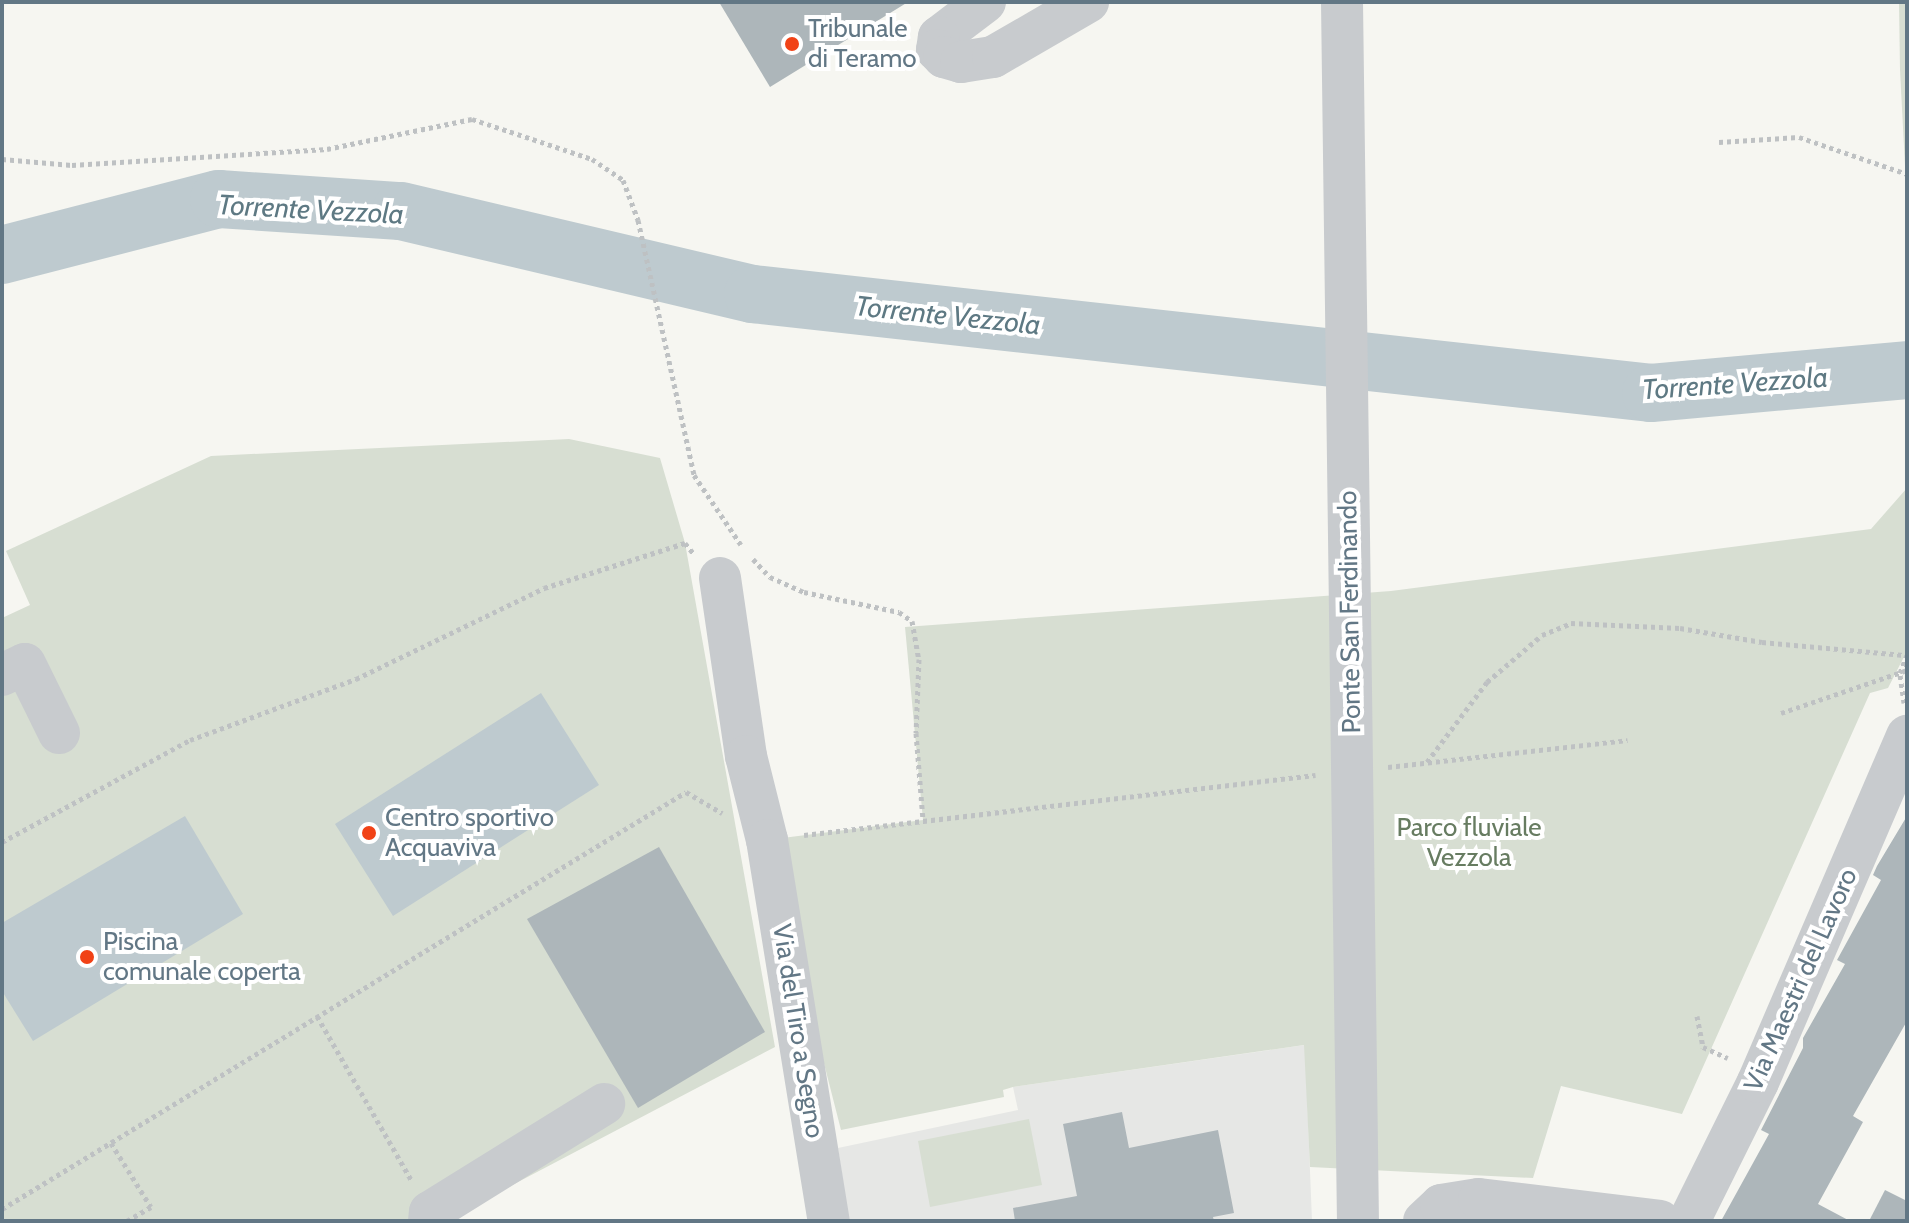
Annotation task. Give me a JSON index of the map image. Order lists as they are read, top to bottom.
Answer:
{
  "streets": {
    "street": ["Ponte San Ferdinando", "Via Maestri del Lavoro", "Via del Tiro a Segno"]
  },
  "water": ["Torrente Vezzola"],
  "parks": ["Parco fluviale Vezzola"],
  "places": ["Tribunale di Teramo", "Centro sportivo Acquaviva", "Piscina comunale coperta"]
}
